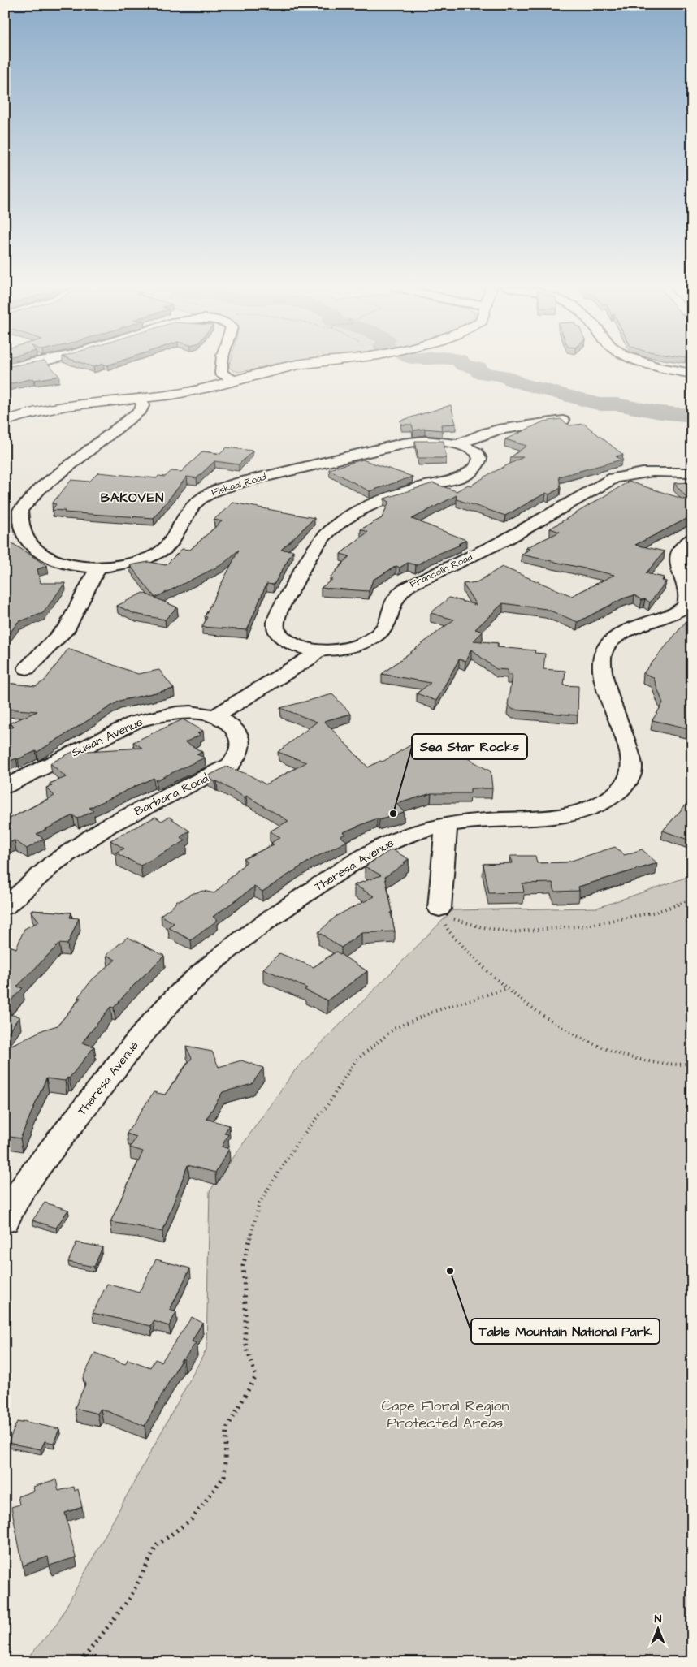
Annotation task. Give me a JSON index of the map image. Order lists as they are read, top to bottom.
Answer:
{
  "streets": {
    "street": [
      "Fiskaal Road",
      "Francolin Road",
      "Susan Avenue",
      "Barbara Road",
      "Theresa Avenue"
    ]
  },
  "crossings": [
    ["Fiskaal Road", "Francolin Road"],
    ["Susan Avenue", "Barbara Road"]
  ],
  "districts": ["BAKOVEN"],
  "parks": ["Cape Floral Region Protected Areas"],
  "places": ["Sea Star Rocks", "Table Mountain National Park"],
  "north": "top"
}
